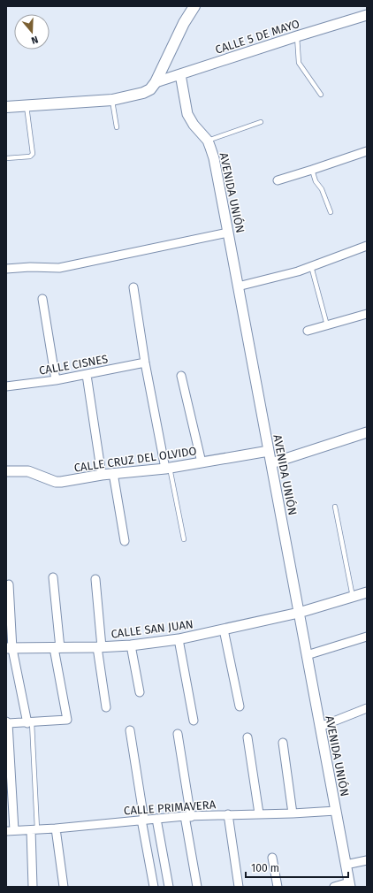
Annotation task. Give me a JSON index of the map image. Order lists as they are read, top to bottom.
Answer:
{
  "streets": {
    "street": [
      "CALLE 5 DE MAYO",
      "AVENIDA UNIÓN",
      "CALLE CISNES",
      "CALLE CRUZ DEL OLVIDO",
      "CALLE SAN JUAN",
      "CALLE PRIMAVERA"
    ]
  },
  "crossings": [
    ["CALLE 5 DE MAYO", "AVENIDA UNIÓN"],
    ["AVENIDA UNIÓN", "CALLE CRUZ DEL OLVIDO"],
    ["AVENIDA UNIÓN", "CALLE SAN JUAN"],
    ["AVENIDA UNIÓN", "CALLE PRIMAVERA"]
  ],
  "scale_bar": "100 m",
  "north": "bottom"
}
